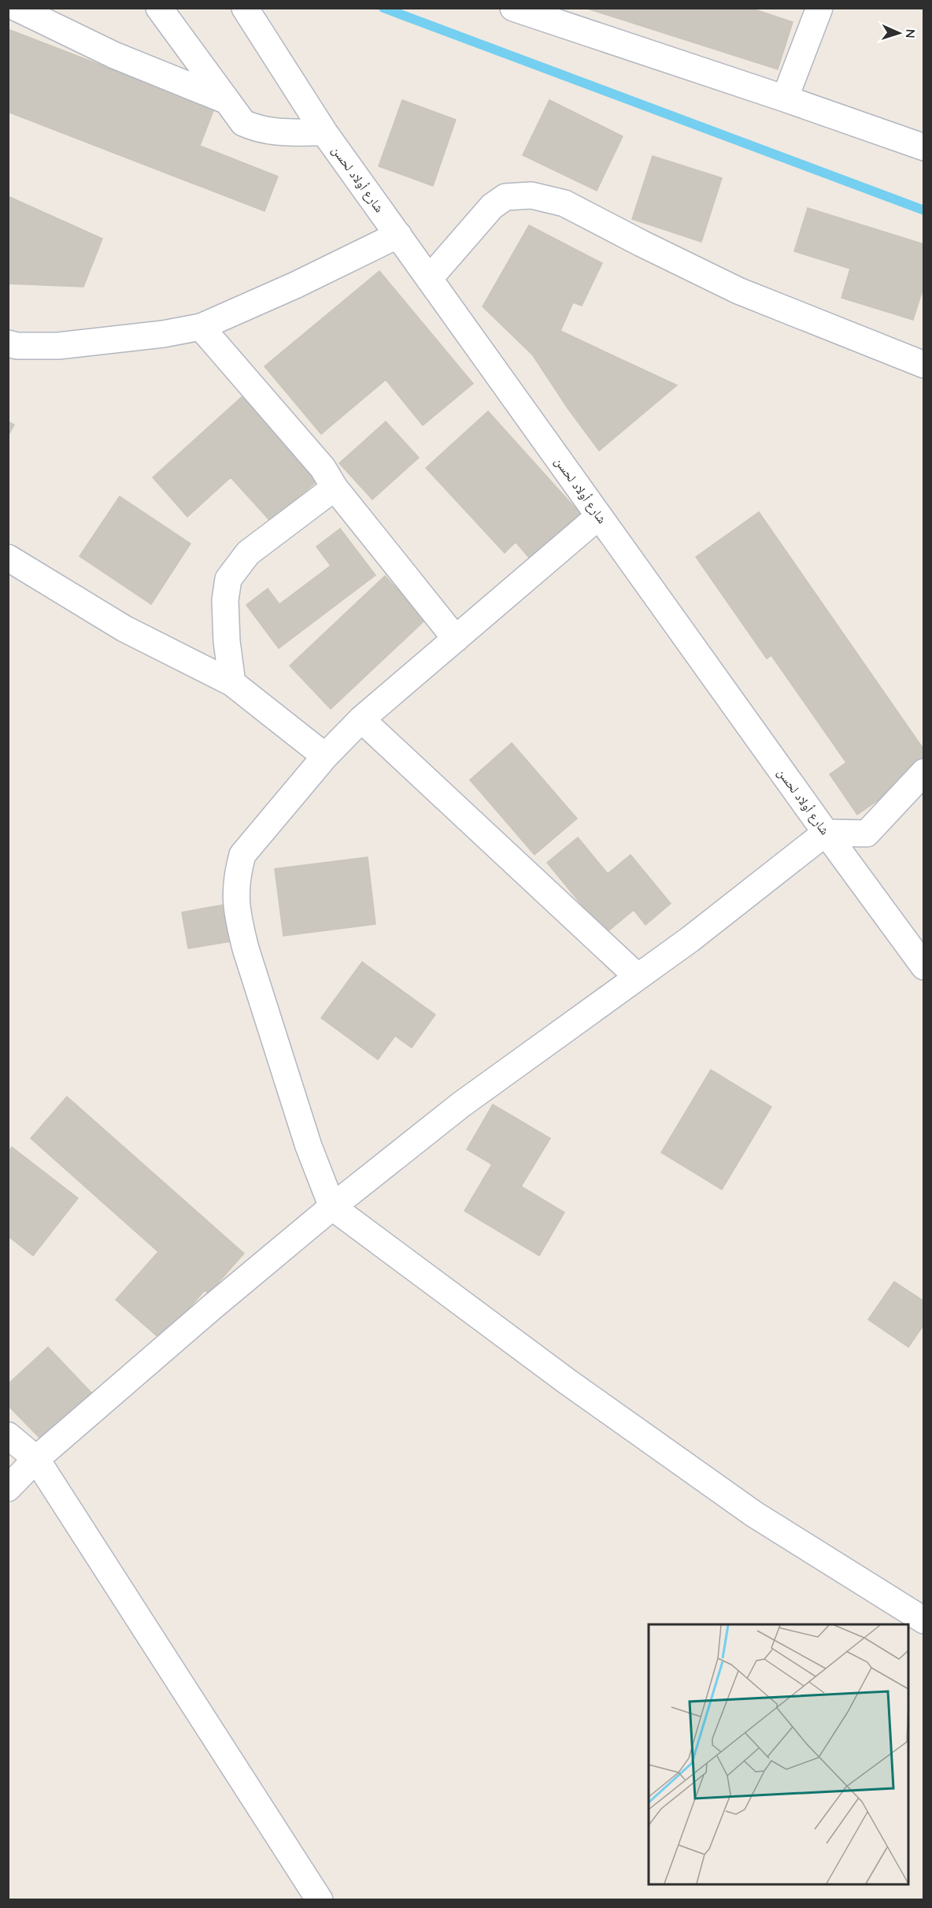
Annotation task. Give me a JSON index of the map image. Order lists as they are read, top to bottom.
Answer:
{
  "streets": {
    "street": ["شارع أولاد لحسن"]
  },
  "north": "right"
}
